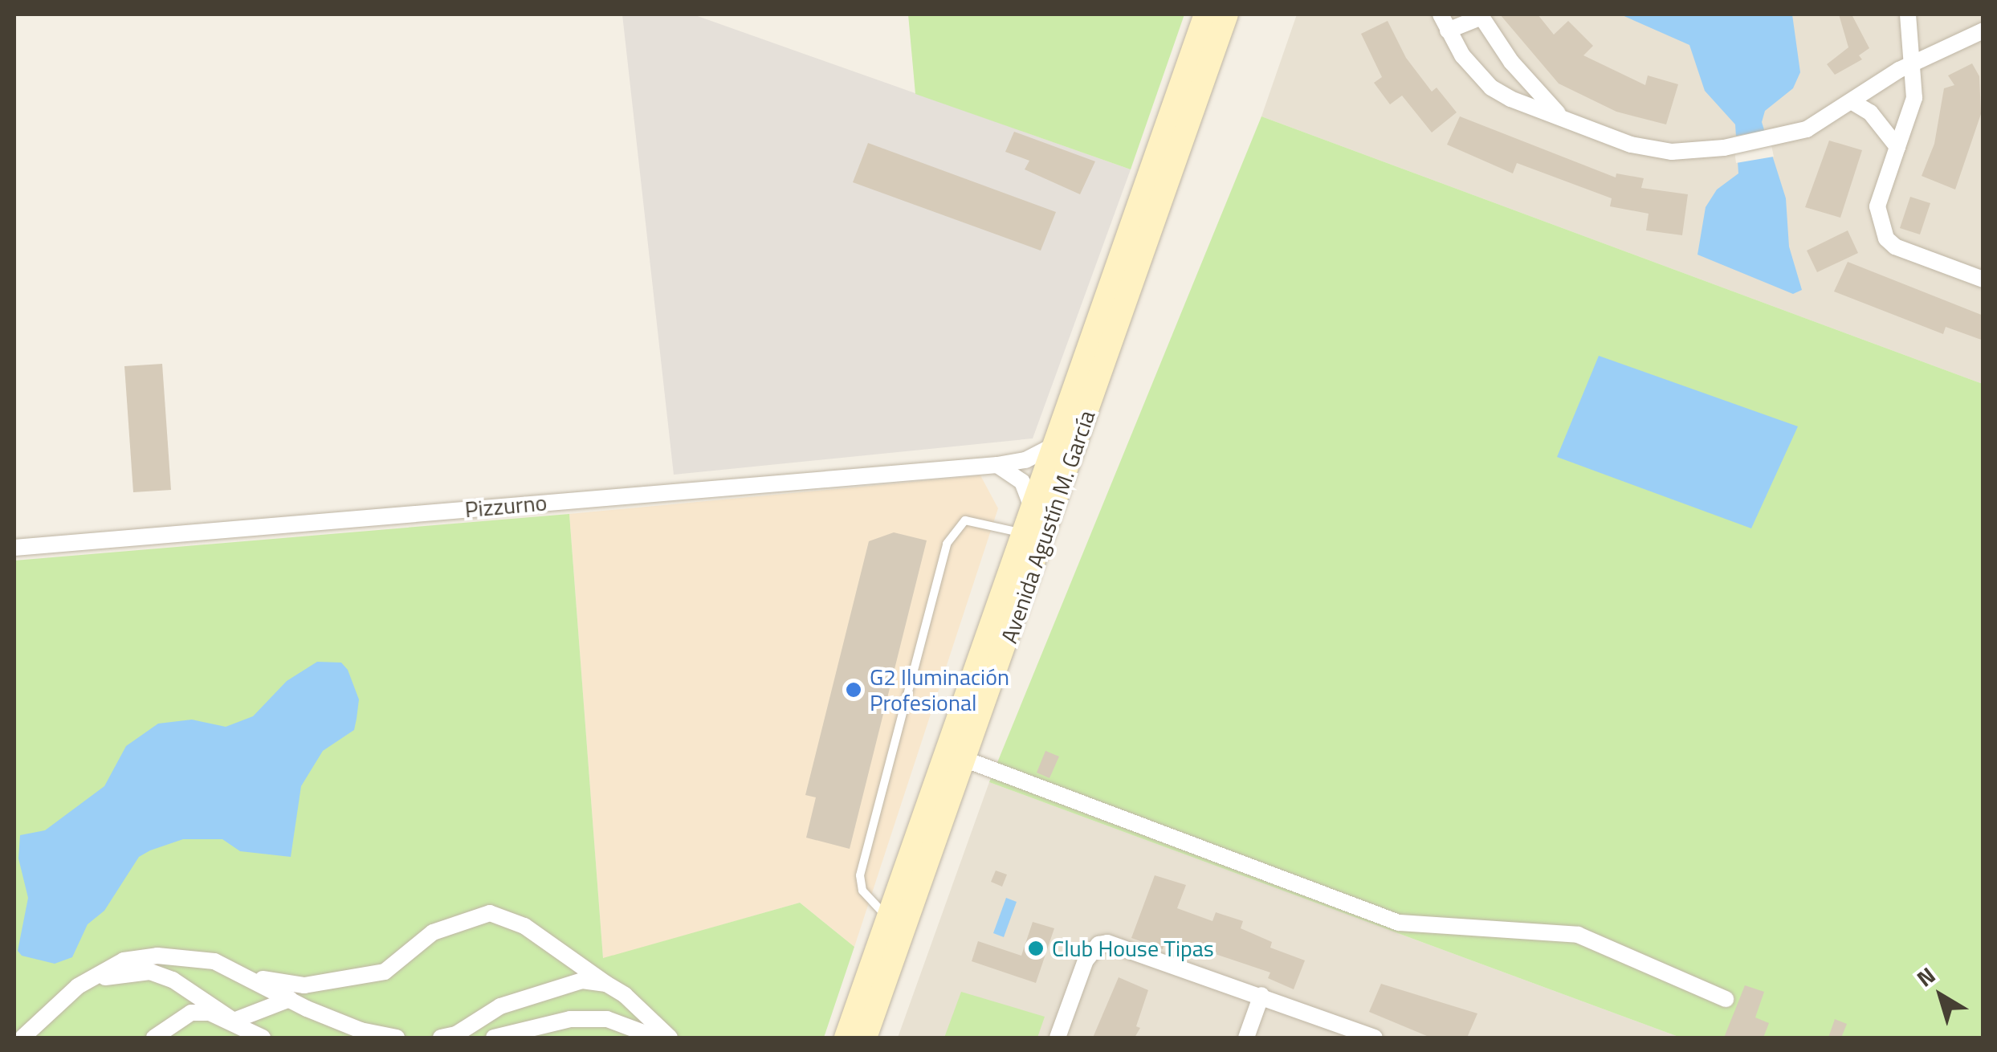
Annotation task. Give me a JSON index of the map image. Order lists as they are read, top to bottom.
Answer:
{
  "streets": {
    "main road": ["Avenida Agustín M. García"],
    "street": ["Pizzurno"]
  },
  "crossings": [
    ["Pizzurno", "Avenida Agustín M. García"]
  ],
  "places": ["G2 Iluminación Profesional", "Club House Tipas"],
  "north": "top left"
}
